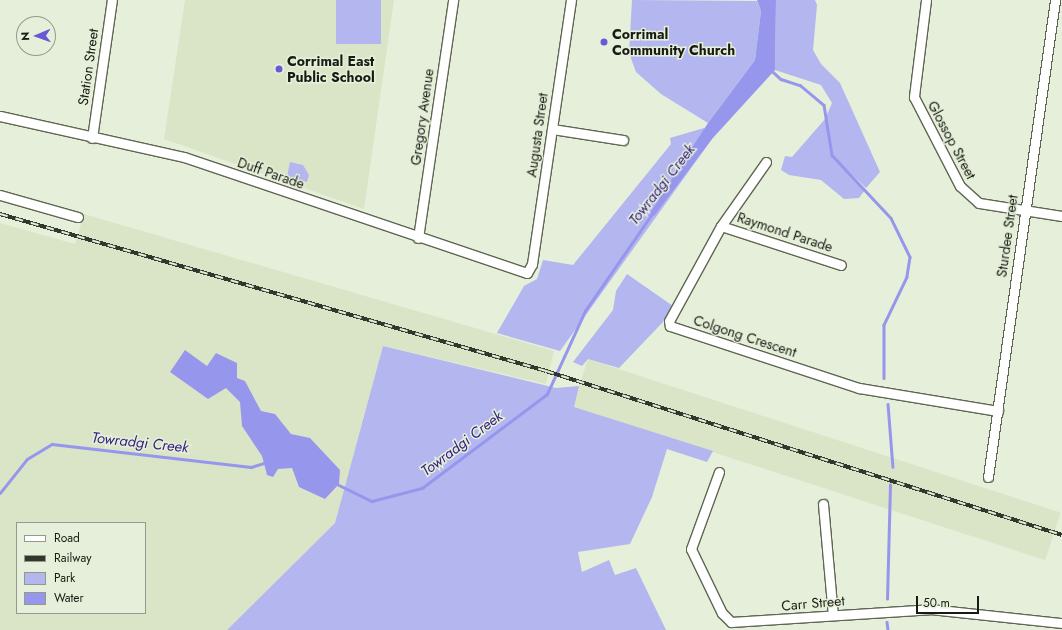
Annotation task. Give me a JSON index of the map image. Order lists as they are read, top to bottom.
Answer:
{
  "streets": {
    "street": [
      "Station Street",
      "Gregory Avenue",
      "Augusta Street",
      "Glossop Street",
      "Duff Parade",
      "Raymond Parade",
      "Sturdee Street",
      "Colgong Crescent",
      "Carr Street"
    ]
  },
  "crossings": [
    ["Station Street", "Duff Parade"],
    ["Gregory Avenue", "Duff Parade"],
    ["Augusta Street", "Duff Parade"],
    ["Glossop Street", "Sturdee Street"],
    ["Raymond Parade", "Colgong Crescent"],
    ["Sturdee Street", "Colgong Crescent"]
  ],
  "water": ["Towradgi Creek"],
  "places": ["Corrimal Community Church", "Corrimal East Public School"],
  "legend": [
    "Road",
    "Railway",
    "Park",
    "Water"
  ],
  "scale_bar": "50 m",
  "north": "left"
}
